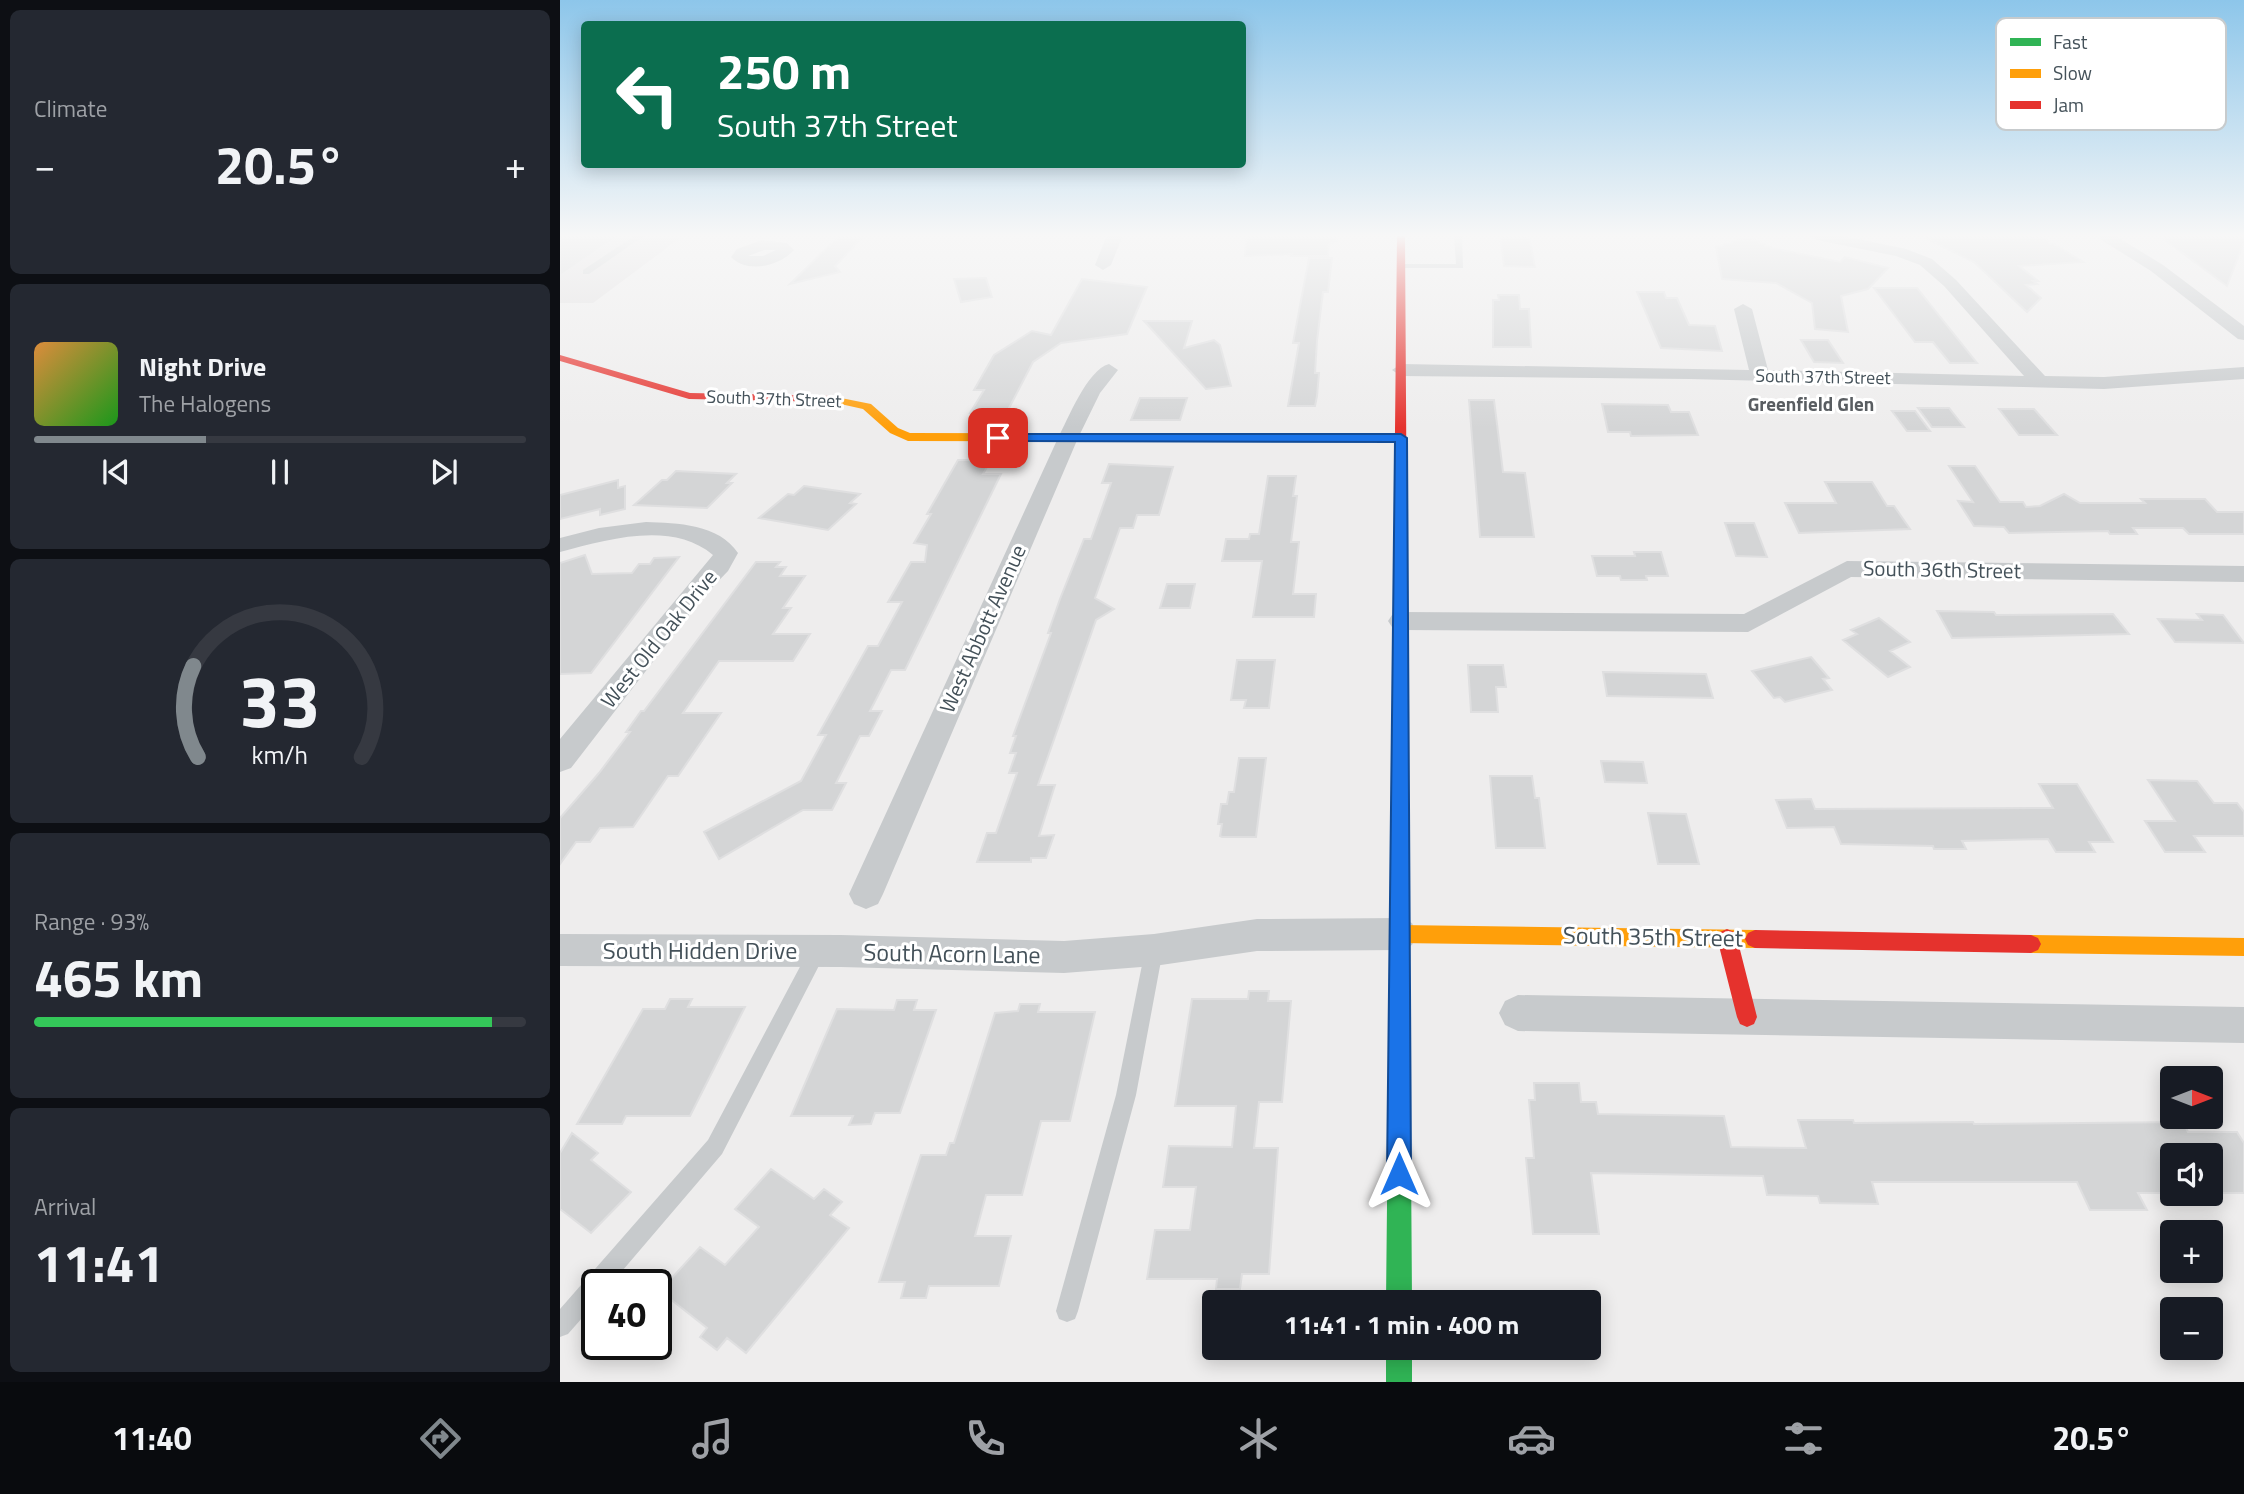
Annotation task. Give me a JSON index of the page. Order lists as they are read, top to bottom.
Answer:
{
  "streets": {
    "street": [
      "South 37th Street",
      "South 36th Street",
      "West Abbott Avenue",
      "West Old Oak Drive",
      "South 35th Street",
      "South Hidden Drive",
      "South Acorn Lane"
    ]
  },
  "crossings": [
    ["South 37th Street", "West Abbott Avenue"],
    ["South 35th Street", "South Acorn Lane"],
    ["South Hidden Drive", "South Acorn Lane"]
  ],
  "districts": ["Greenfield Glen"],
  "legend": ["Fast", "Slow", "Jam"],
  "north": "right",
  "page": {
    "tile": [
      "Climate",
      ["Range · 93%", "465 km"],
      ["Arrival", "11:41"]
    ],
    "turn": ["250 m", "South 37th Street"],
    "heat": ["−", "20.5°", "+"],
    "song": ["Night Drive", "The Halogens"],
    "map_buttons": ["+", "−"],
    "limit": "40",
    "trip": "11:41 · 1 min · 400 m",
    "tabs": ["11:40", "20.5°"],
    "gauge": ["33", "km/h"]
  }
}
